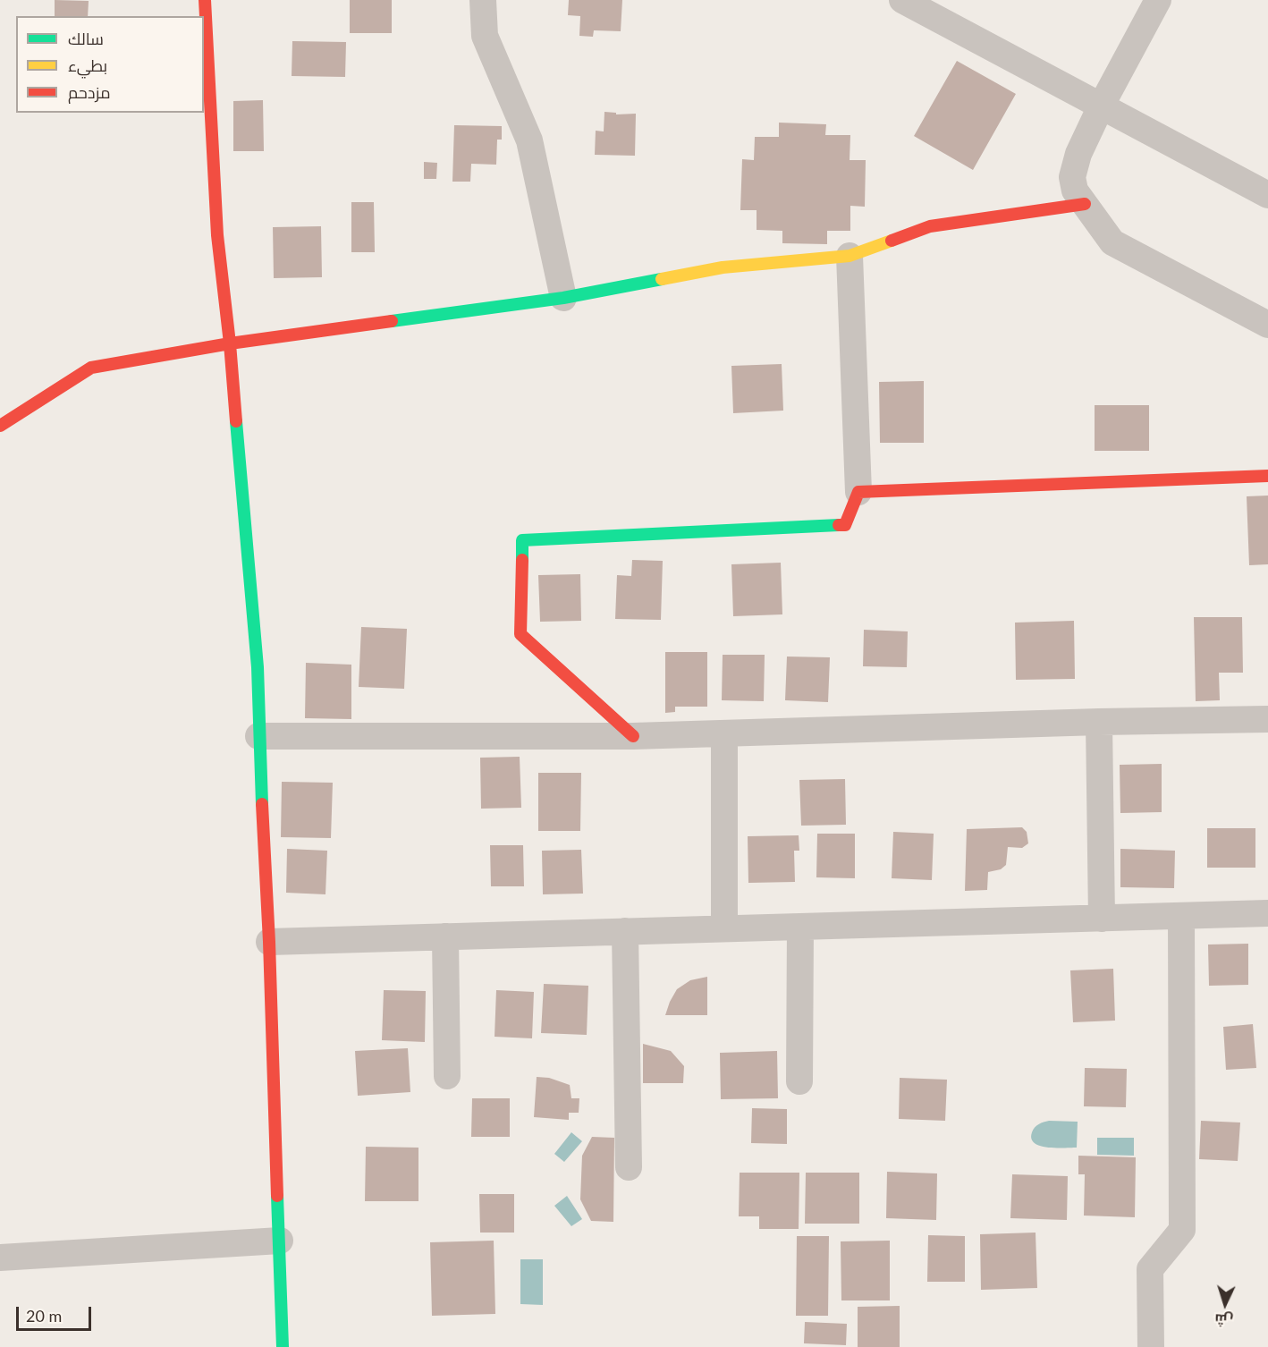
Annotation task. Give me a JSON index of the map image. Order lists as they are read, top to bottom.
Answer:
{
  "legend": ["سالك", "بطيء", "مزدحم"],
  "scale_bar": "20 m",
  "north": "bottom"
}
